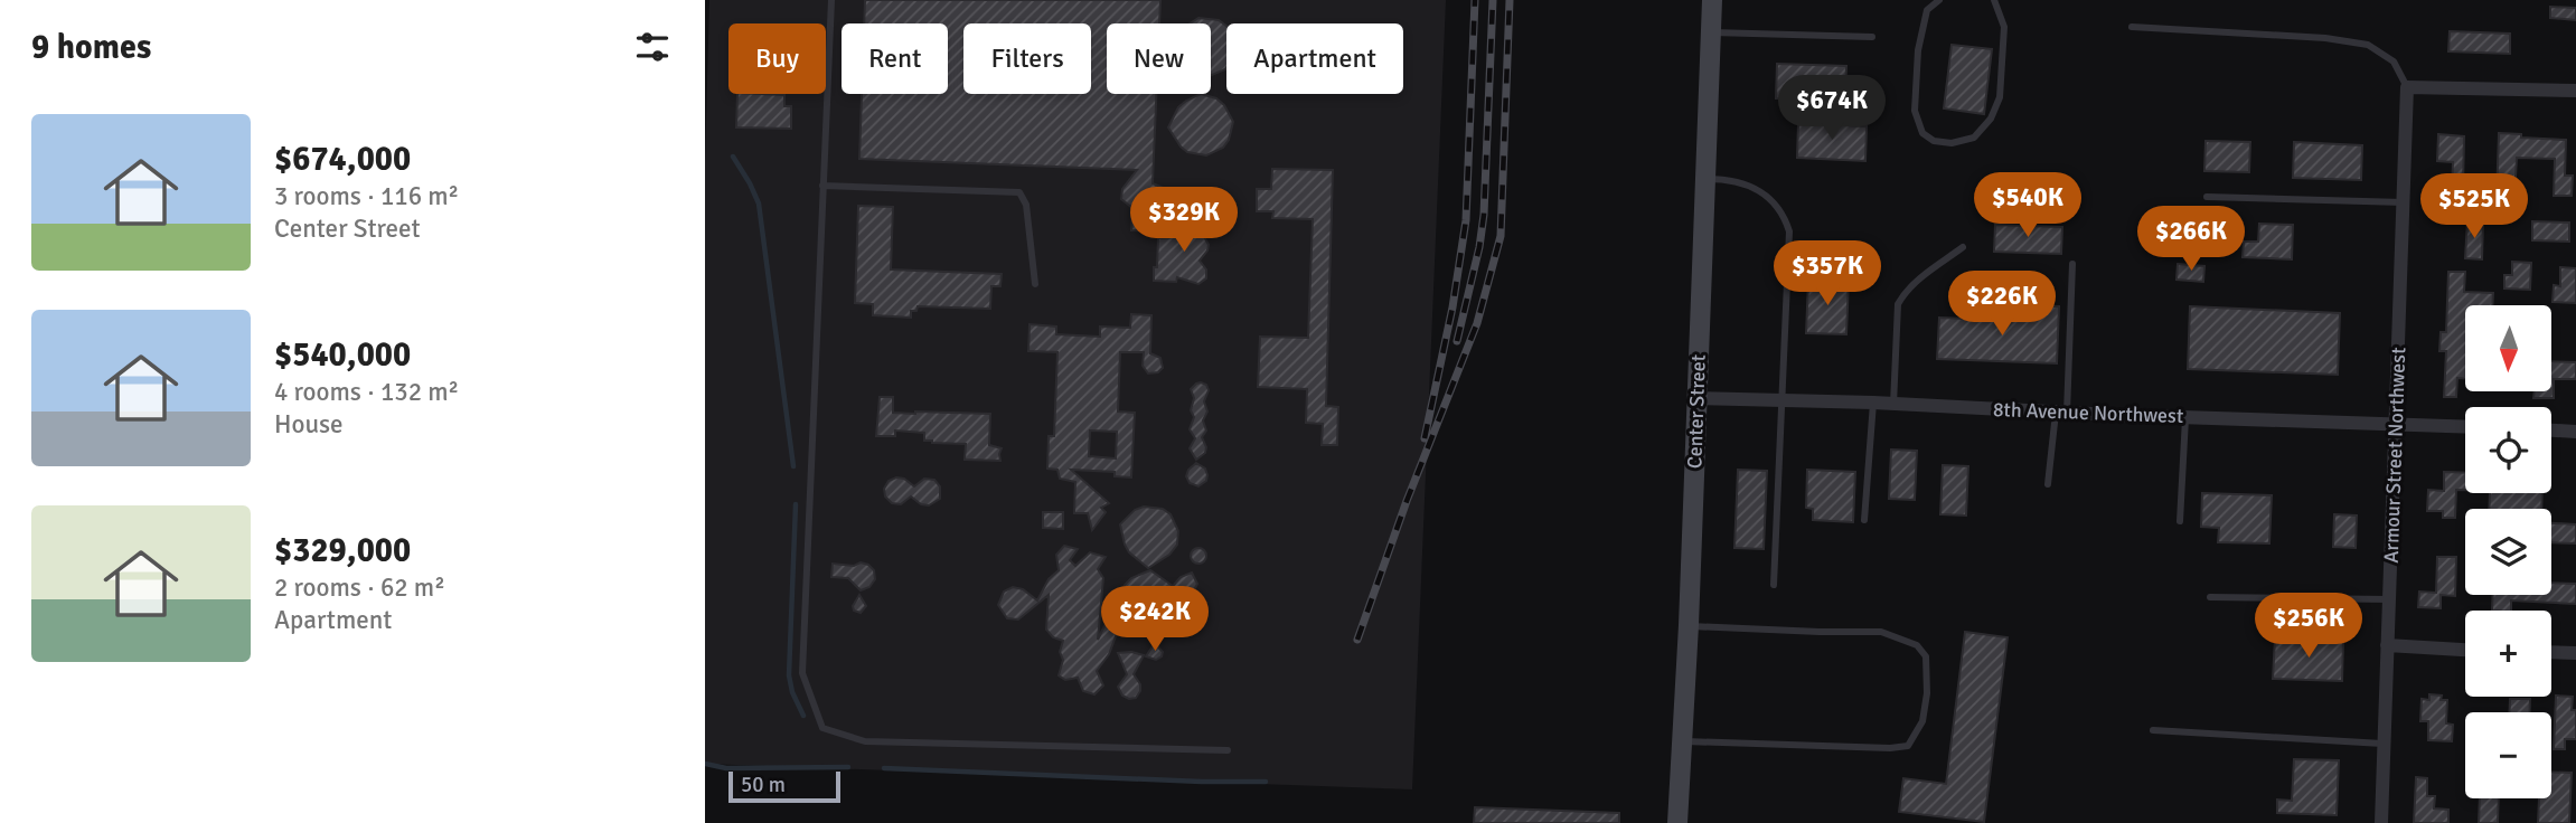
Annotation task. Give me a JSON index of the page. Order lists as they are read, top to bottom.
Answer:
{
  "streets": {
    "main road": ["Center Street"],
    "street": ["8th Avenue Northwest", "Armour Street Northwest"]
  },
  "crossings": [
    ["Center Street", "8th Avenue Northwest"],
    ["8th Avenue Northwest", "Armour Street Northwest"]
  ],
  "scale_bar": "50 m",
  "north": "bottom",
  "page": {
    "heading": "9 homes",
    "chip": [
      "Buy",
      "Rent",
      "Filters",
      "New",
      "Apartment"
    ],
    "price": [
      "$674K",
      "$540K",
      "$525K",
      "$329K",
      "$266K",
      "$357K",
      "$226K",
      "$242K",
      "$256K"
    ],
    "list": [
      {
        "name": "$674,000",
        "note": "3 rooms · 116 m² · Center Street"
      },
      {
        "name": "$540,000",
        "note": "4 rooms · 132 m² · House"
      },
      {
        "name": "$329,000",
        "note": "2 rooms · 62 m² · Apartment"
      }
    ],
    "map_buttons": ["+", "−"],
    "scale": "50 m"
  }
}
